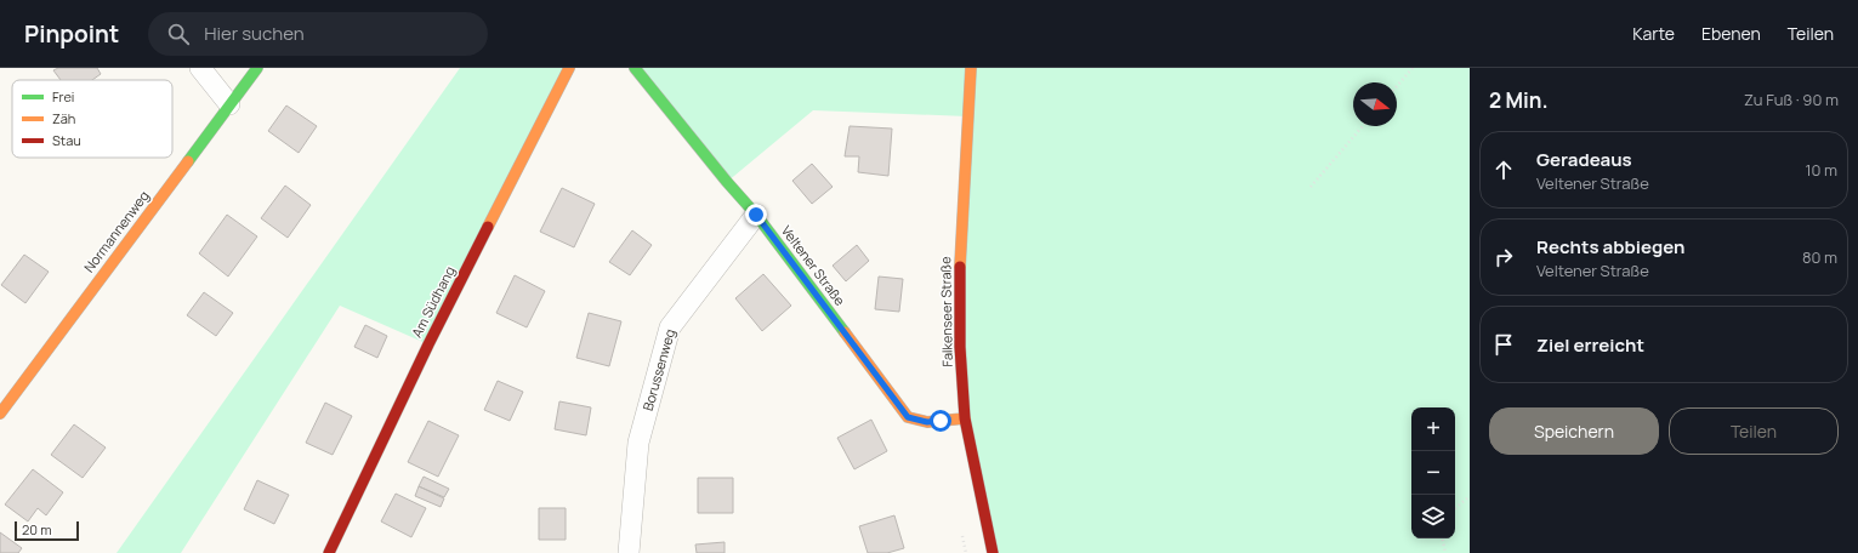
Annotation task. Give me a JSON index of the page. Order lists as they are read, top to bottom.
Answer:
{
  "streets": {
    "street": [
      "Normannenweg",
      "Veltener Straße",
      "Am Südhang",
      "Falkenseer Straße",
      "Borussenweg"
    ]
  },
  "crossings": [
    ["Veltener Straße", "Falkenseer Straße"],
    ["Veltener Straße", "Borussenweg"]
  ],
  "legend": ["Frei", "Zäh", "Stau"],
  "scale_bar": "20 m",
  "north": "right",
  "page": {
    "header": "Pinpoint",
    "search": "Hier suchen",
    "nav": ["Karte", "Ebenen", "Teilen"],
    "heading": ["2 Min.", "Zu Fuß · 90 m"],
    "list": [
      ["Geradeaus", "Veltener Straße", "10 m"],
      ["Rechts abbiegen", "Veltener Straße", "80 m"],
      "Ziel erreicht"
    ],
    "buttons": ["Speichern", "Teilen"],
    "map_buttons": ["+", "−"],
    "scale": "20 m"
  }
}
